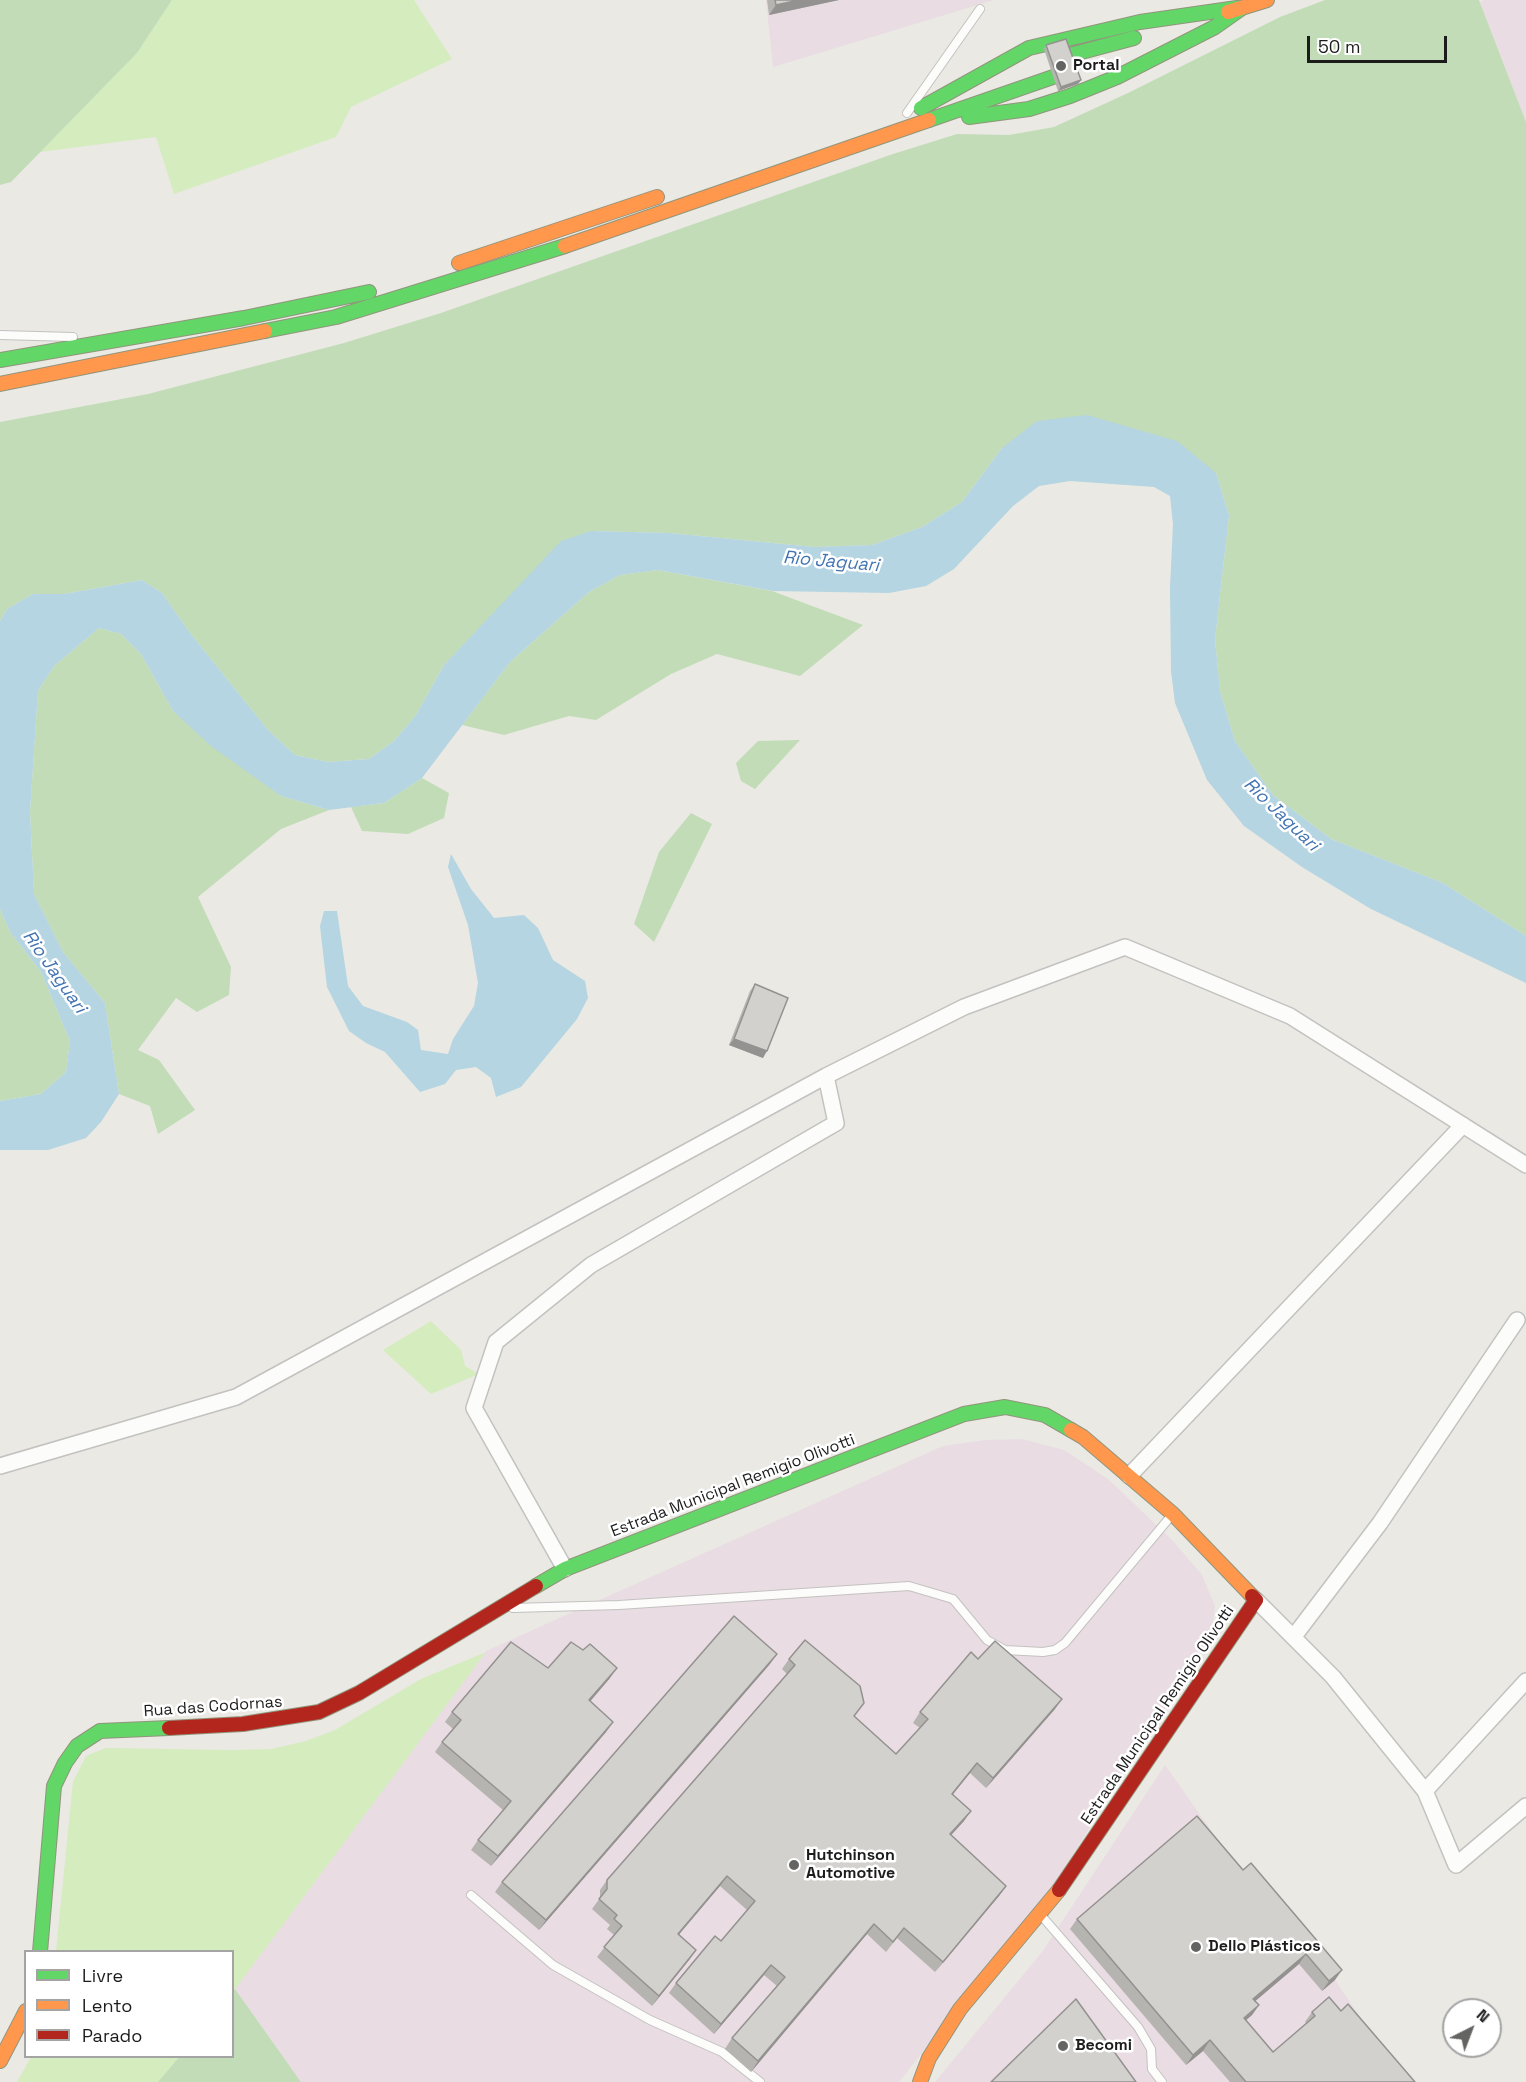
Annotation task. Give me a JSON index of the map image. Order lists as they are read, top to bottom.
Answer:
{
  "streets": {
    "main road": ["Estrada Municipal Remigio Olivotti", "Rua das Codornas"]
  },
  "crossings": [
    ["Estrada Municipal Remigio Olivotti", "Rua das Codornas"]
  ],
  "water": ["Rio Jaguari"],
  "places": [
    "Portal",
    "Hutchinson Automotive",
    "Dello Plásticos",
    "Becomi"
  ],
  "legend": ["Livre", "Lento", "Parado"],
  "scale_bar": "50 m",
  "north": "top right"
}
